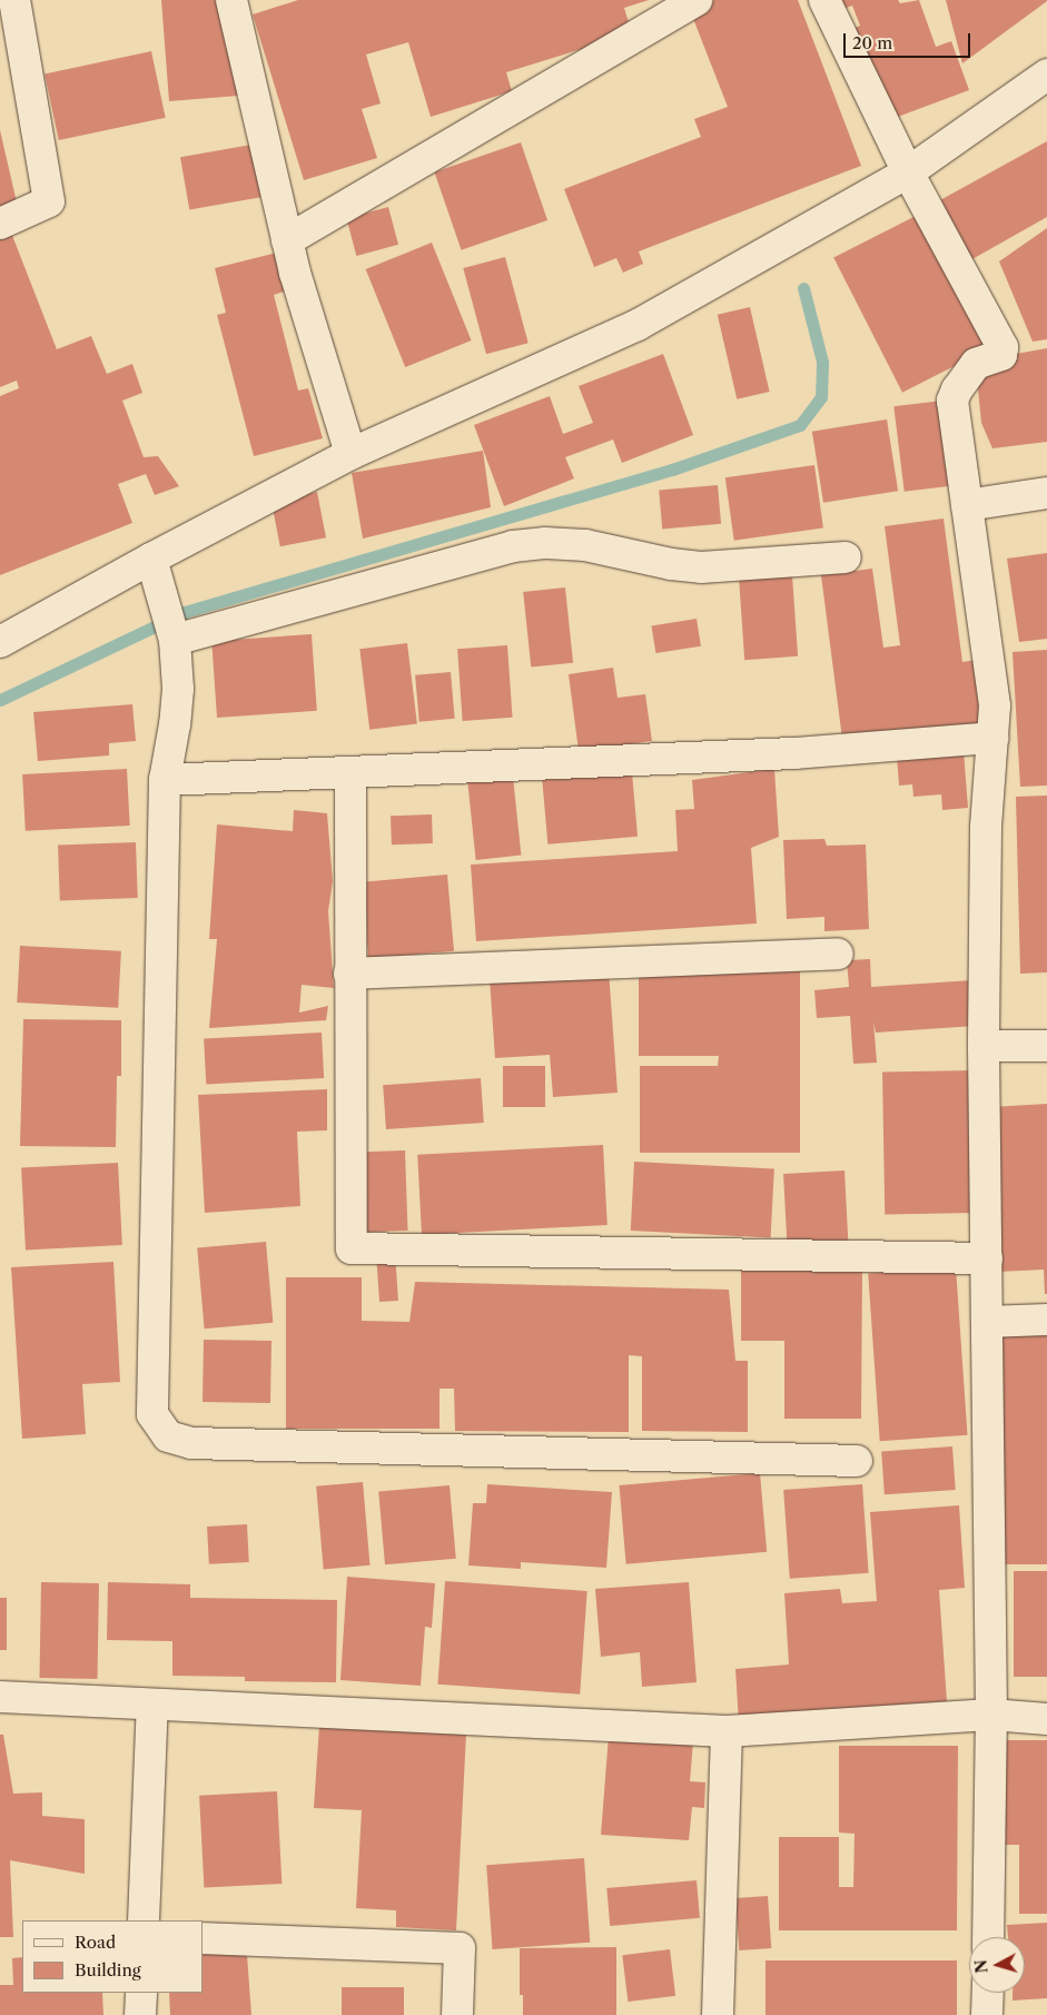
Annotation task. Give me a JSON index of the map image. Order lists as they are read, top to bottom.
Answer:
{
  "legend": ["Road", "Building"],
  "scale_bar": "20 m",
  "north": "left"
}
